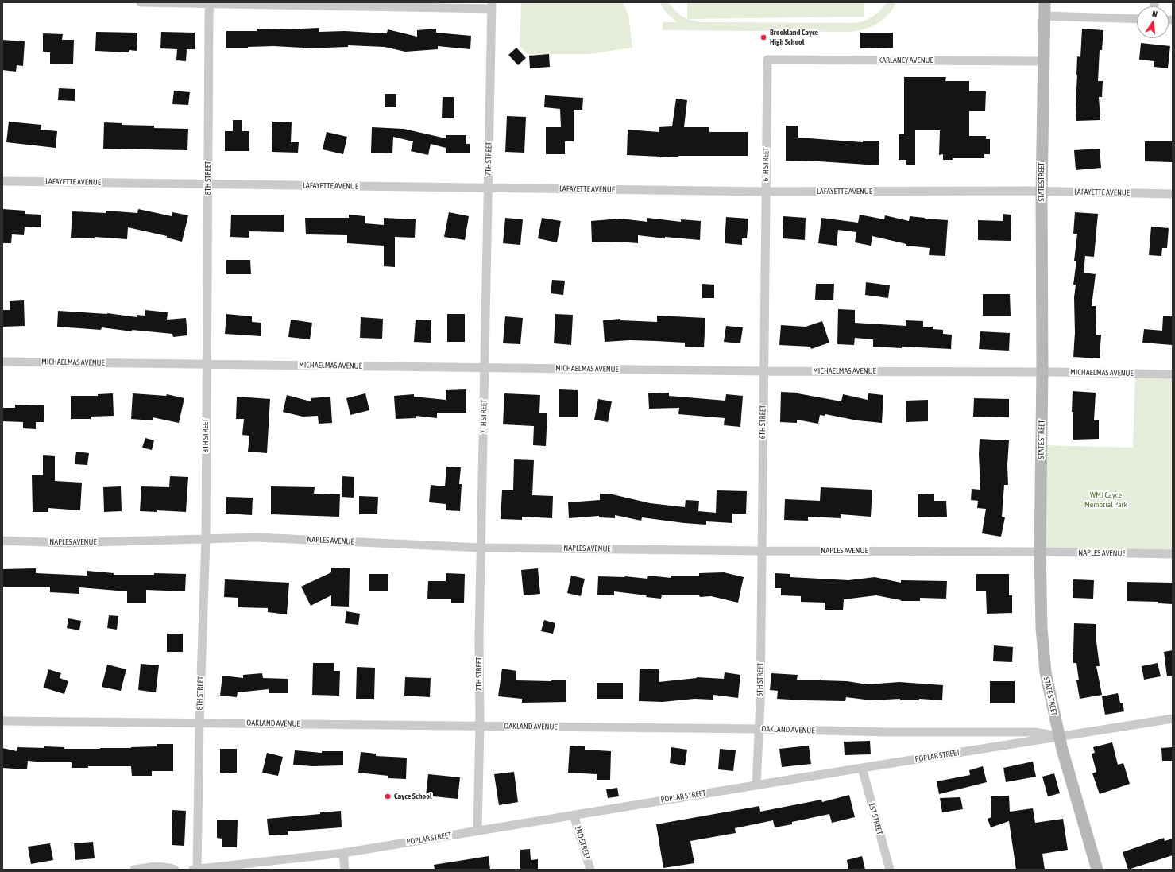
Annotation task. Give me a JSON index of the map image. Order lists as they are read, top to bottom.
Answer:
{
  "streets": {
    "main road": ["STATE STREET"],
    "street": [
      "KARLANEY AVENUE",
      "7TH STREET",
      "6TH STREET",
      "8TH STREET",
      "LAFAYETTE AVENUE",
      "MICHAELMAS AVENUE",
      "NAPLES AVENUE",
      "OAKLAND AVENUE",
      "POPLAR STREET",
      "1ST STREET",
      "2ND STREET"
    ]
  },
  "crossings": [
    ["KARLANEY AVENUE", "6TH STREET"],
    ["KARLANEY AVENUE", "STATE STREET"],
    ["7TH STREET", "LAFAYETTE AVENUE"],
    ["7TH STREET", "MICHAELMAS AVENUE"],
    ["7TH STREET", "NAPLES AVENUE"],
    ["7TH STREET", "OAKLAND AVENUE"],
    ["7TH STREET", "POPLAR STREET"],
    ["6TH STREET", "LAFAYETTE AVENUE"],
    ["6TH STREET", "MICHAELMAS AVENUE"],
    ["6TH STREET", "NAPLES AVENUE"],
    ["6TH STREET", "OAKLAND AVENUE"],
    ["6TH STREET", "POPLAR STREET"],
    ["8TH STREET", "LAFAYETTE AVENUE"],
    ["8TH STREET", "MICHAELMAS AVENUE"],
    ["8TH STREET", "NAPLES AVENUE"],
    ["8TH STREET", "OAKLAND AVENUE"],
    ["8TH STREET", "POPLAR STREET"],
    ["LAFAYETTE AVENUE", "STATE STREET"],
    ["STATE STREET", "MICHAELMAS AVENUE"],
    ["STATE STREET", "NAPLES AVENUE"],
    ["STATE STREET", "OAKLAND AVENUE"],
    ["STATE STREET", "POPLAR STREET"],
    ["OAKLAND AVENUE", "POPLAR STREET"],
    ["POPLAR STREET", "1ST STREET"],
    ["POPLAR STREET", "2ND STREET"]
  ],
  "parks": ["WMJ Cayce Memorial Park"],
  "places": ["Brookland Cayce High School", "Cayce School"],
  "north": "top"
}
